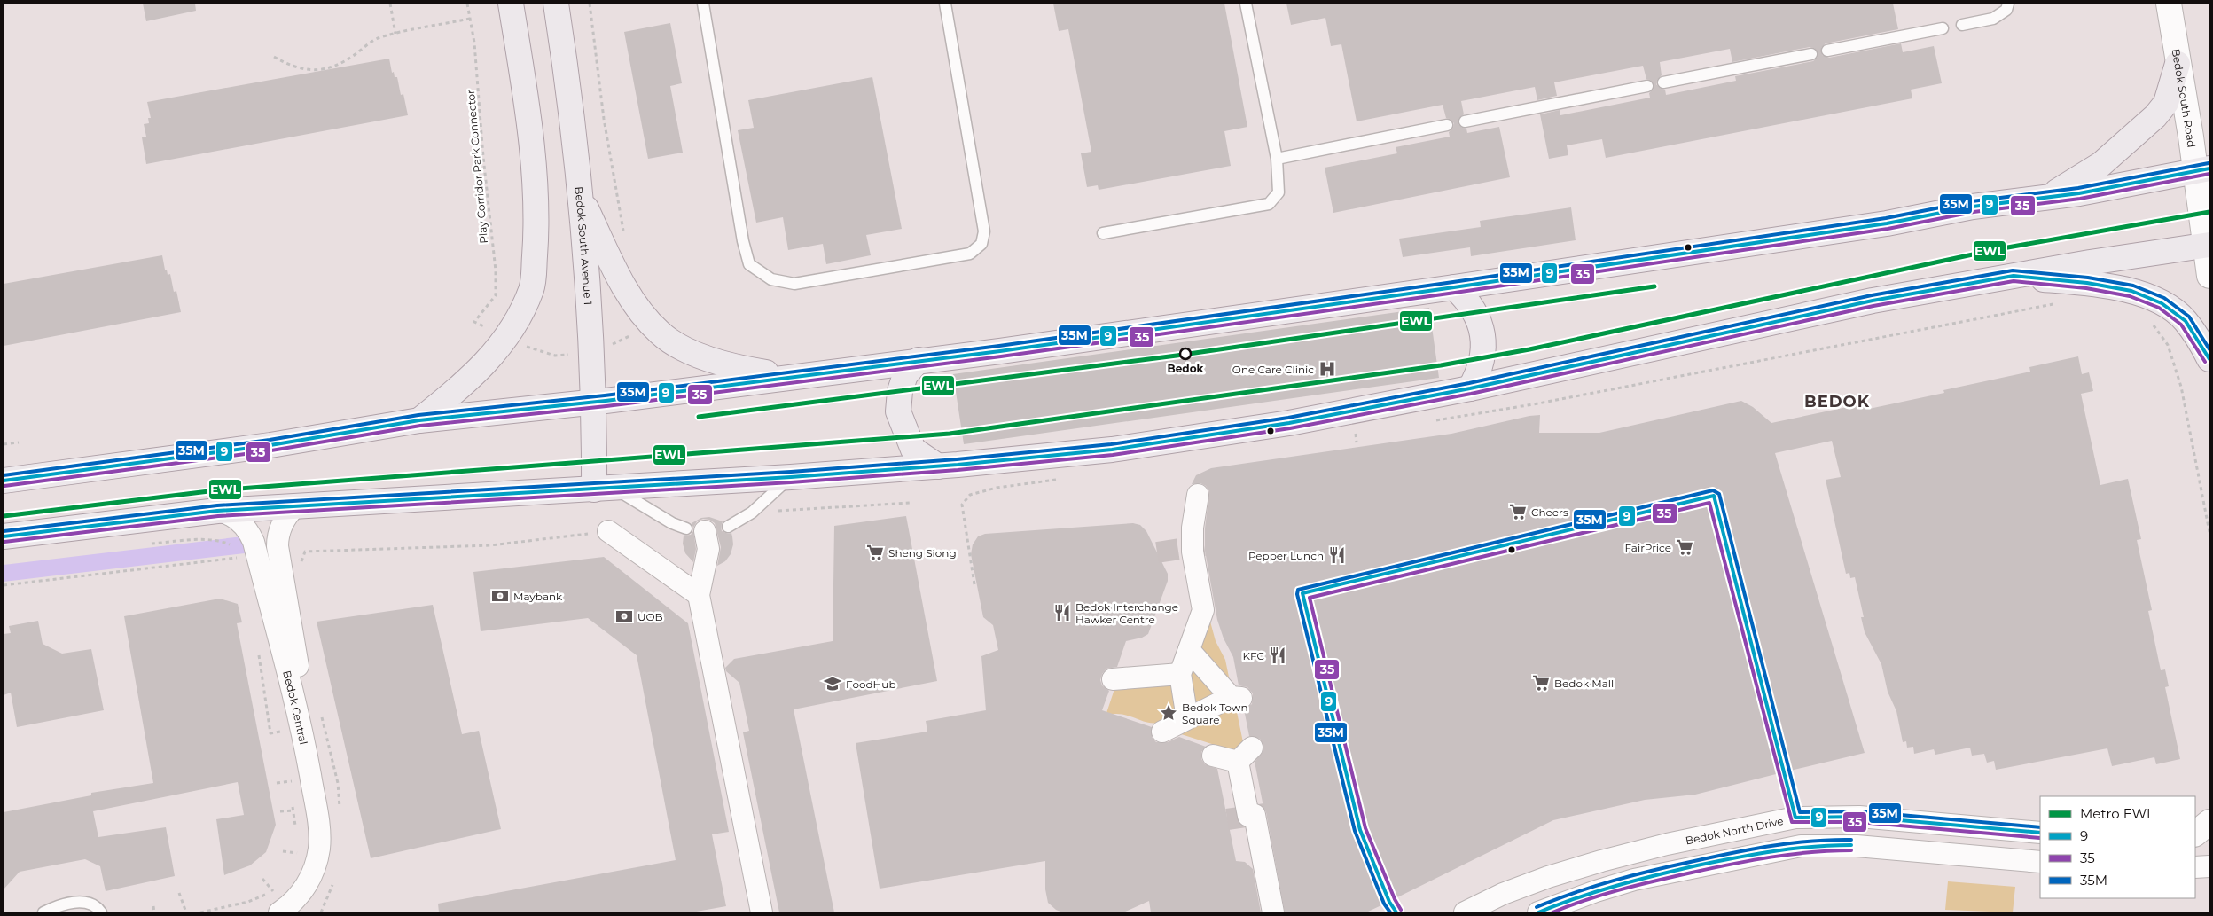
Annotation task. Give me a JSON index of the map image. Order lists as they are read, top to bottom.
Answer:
{
  "streets": {
    "main road": ["Bedok South Road", "Bedok South Avenue 1"],
    "street": ["Bedok Central", "Bedok North Drive"],
    "path": ["Play Corridor Park Connector"]
  },
  "districts": ["BEDOK"],
  "places": {
    "other": ["Bedok"],
    "hospital": ["One Care Clinic"],
    "supermarket": [
      "Cheers",
      "FairPrice",
      "Sheng Siong",
      "Bedok Mall"
    ],
    "restaurant": ["Pepper Lunch", "Bedok Interchange Hawker Centre", "KFC"],
    "bank": ["Maybank", "UOB"],
    "school or university": ["FoodHub"],
    "place": ["Bedok Town Square"]
  },
  "lines": [
    "transit line 35M",
    "transit line 9",
    "transit line 35",
    "metro line EWL"
  ],
  "legend": [
    "Metro EWL",
    "9",
    "35",
    "35M"
  ]
}
